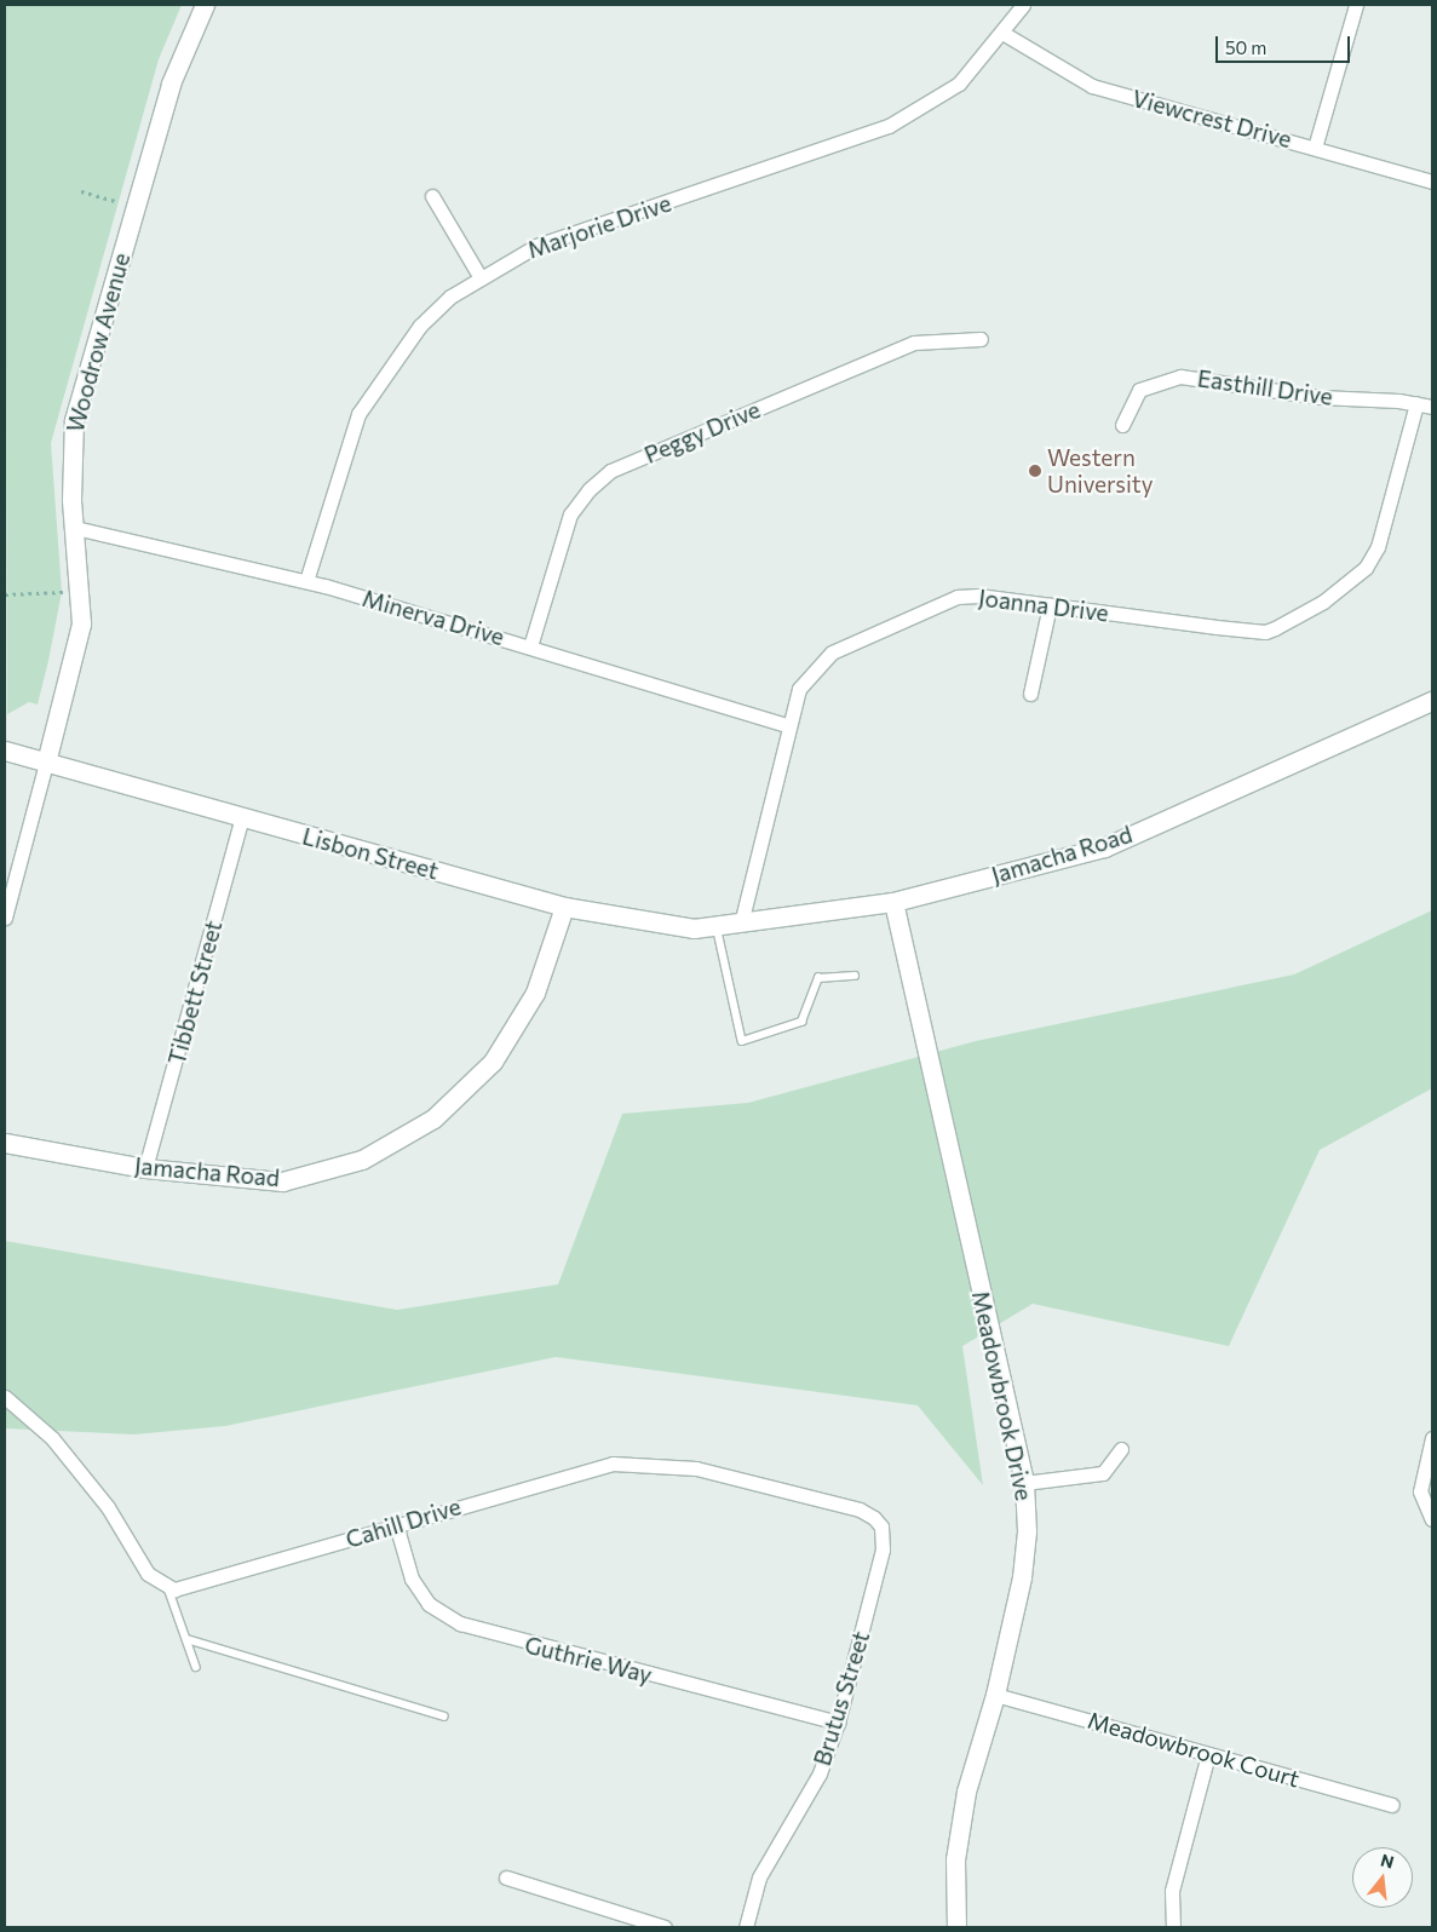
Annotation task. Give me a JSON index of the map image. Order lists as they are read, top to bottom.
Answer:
{
  "streets": {
    "main road": [
      "Woodrow Avenue",
      "Lisbon Street",
      "Jamacha Road",
      "Meadowbrook Drive"
    ],
    "street": [
      "Viewcrest Drive",
      "Marjorie Drive",
      "Easthill Drive",
      "Peggy Drive",
      "Joanna Drive",
      "Minerva Drive",
      "Tibbett Street",
      "Cahill Drive",
      "Guthrie Way",
      "Brutus Street",
      "Meadowbrook Court"
    ]
  },
  "crossings": [
    ["Viewcrest Drive", "Marjorie Drive"],
    ["Marjorie Drive", "Minerva Drive"],
    ["Woodrow Avenue", "Minerva Drive"],
    ["Woodrow Avenue", "Lisbon Street"],
    ["Easthill Drive", "Joanna Drive"],
    ["Peggy Drive", "Minerva Drive"],
    ["Joanna Drive", "Minerva Drive"],
    ["Joanna Drive", "Lisbon Street"],
    ["Joanna Drive", "Jamacha Road"],
    ["Lisbon Street", "Jamacha Road"],
    ["Lisbon Street", "Tibbett Street"],
    ["Jamacha Road", "Tibbett Street"],
    ["Jamacha Road", "Meadowbrook Drive"],
    ["Meadowbrook Drive", "Meadowbrook Court"],
    ["Cahill Drive", "Guthrie Way"],
    ["Cahill Drive", "Brutus Street"],
    ["Guthrie Way", "Brutus Street"]
  ],
  "places": ["Western University"],
  "scale_bar": "50 m",
  "north": "top"
}
